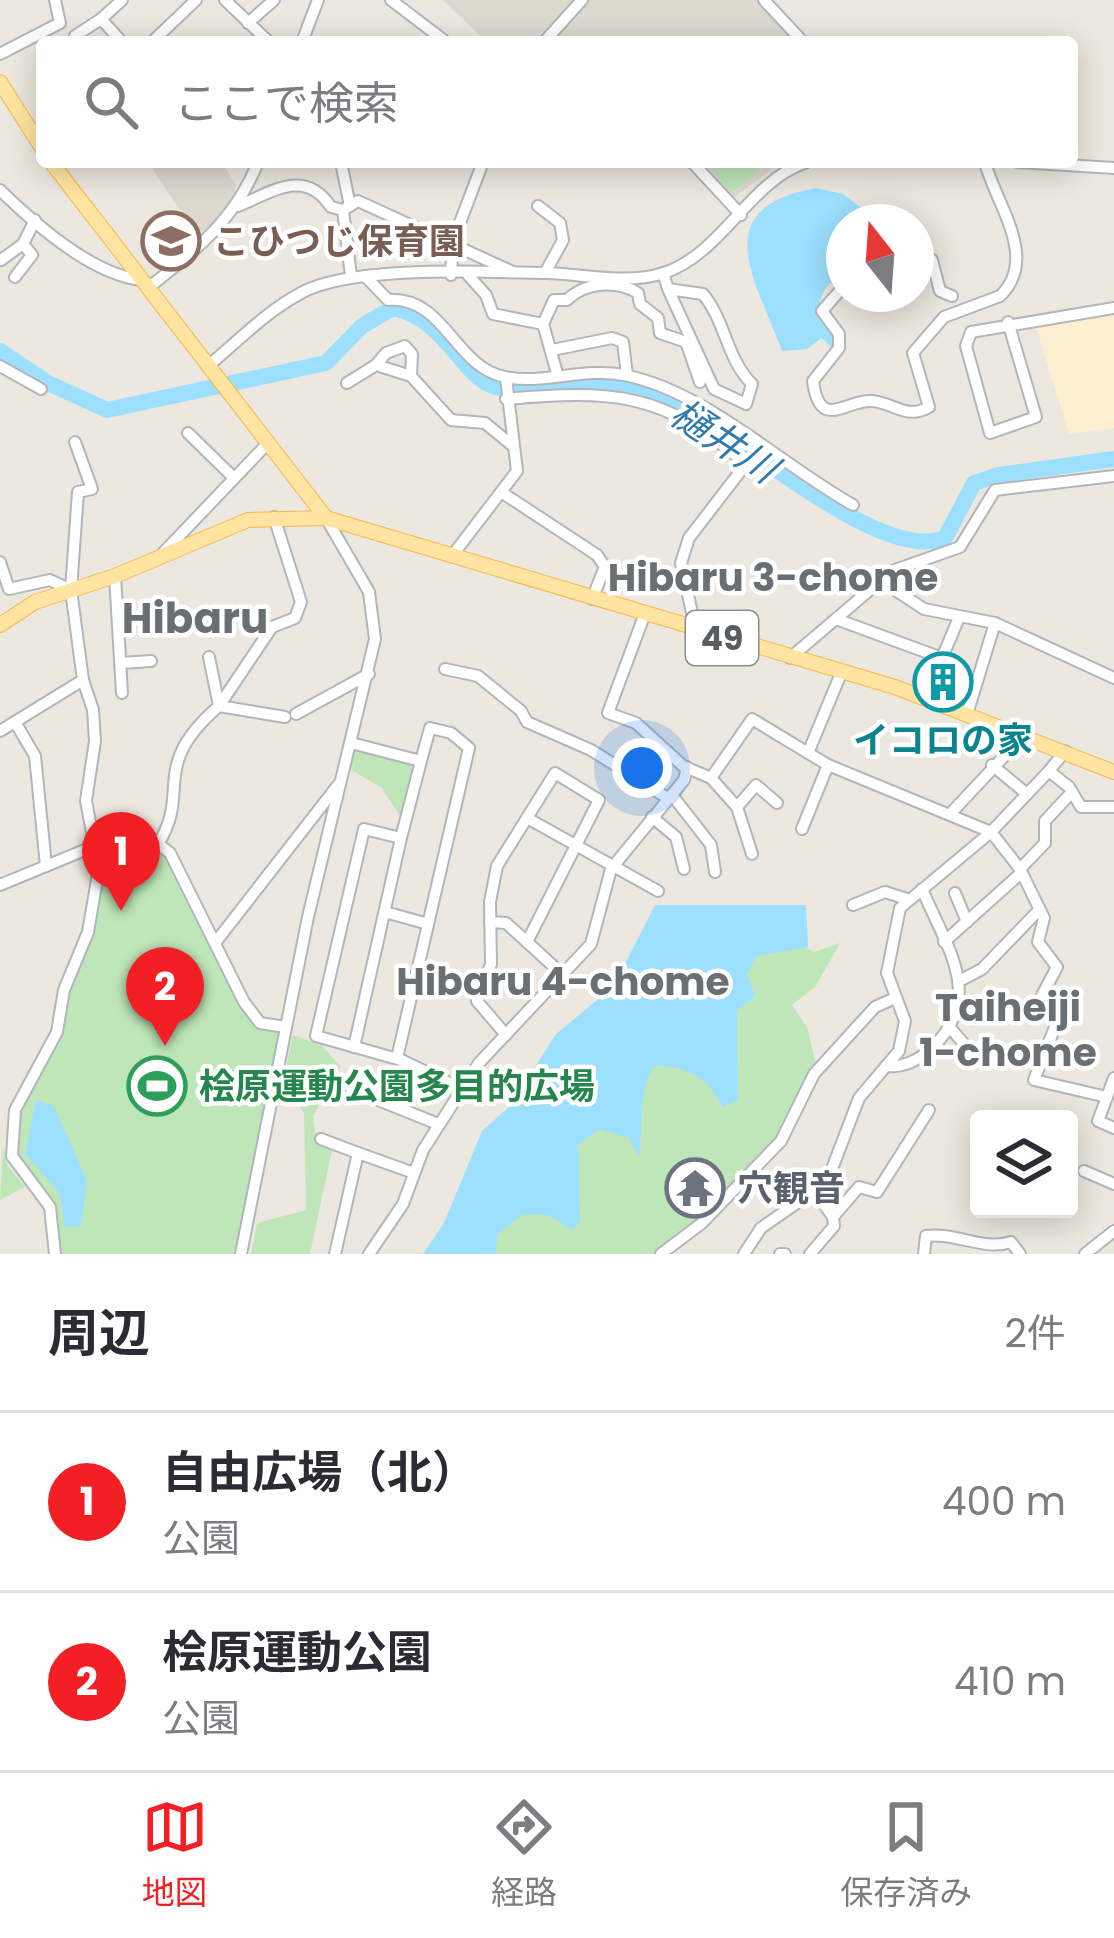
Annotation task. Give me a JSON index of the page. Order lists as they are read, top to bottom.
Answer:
{
  "streets": {
    "main road": ["49"]
  },
  "districts": [
    "Hibaru 3-chome",
    "Hibaru",
    "Hibaru 4-chome",
    "Taiheiji 1-chome"
  ],
  "water": ["樋井川"],
  "places": {
    "school or university": ["こひつじ保育園"],
    "building": ["イコロの家"],
    "sports": ["桧原運動公園多目的広場"],
    "temple": ["穴観音"]
  },
  "north": "top",
  "page": {
    "search": "ここで検索",
    "pins": ["1", "2"],
    "heading": ["周辺", "2件"],
    "list": [
      {
        "mark": "1",
        "name": "自由広場（北）",
        "note": "公園",
        "value": "400 m"
      },
      {
        "mark": "2",
        "name": "桧原運動公園",
        "note": "公園",
        "value": "410 m"
      }
    ],
    "nav": ["地図", "経路", "保存済み"]
  }
}
